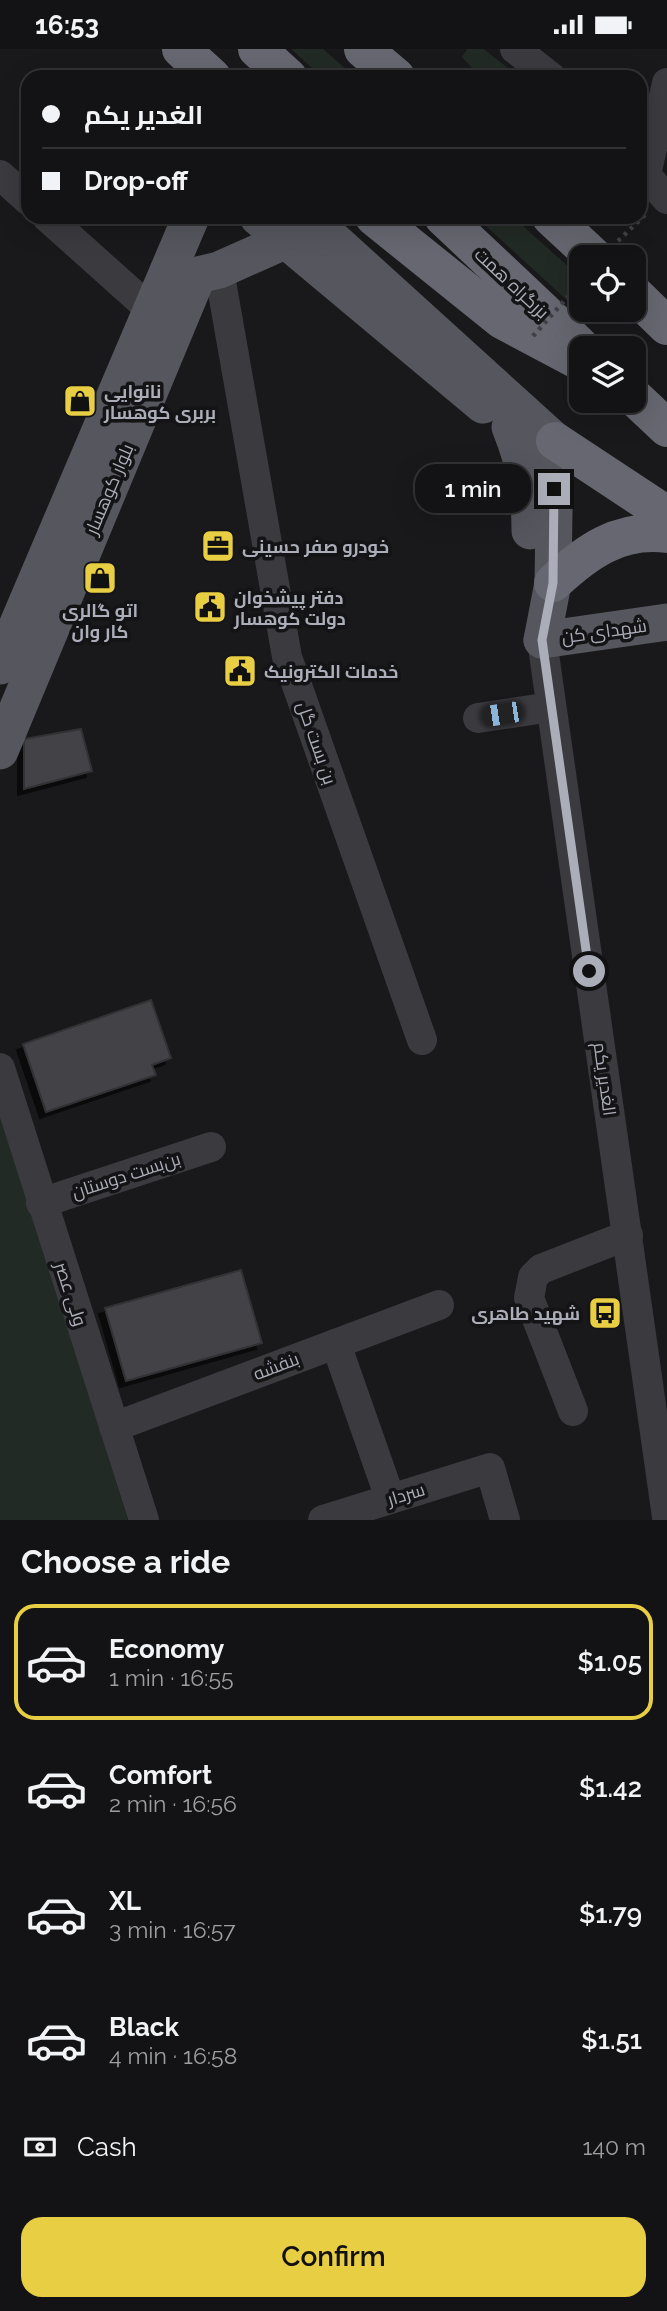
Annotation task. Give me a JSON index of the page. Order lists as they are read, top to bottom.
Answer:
{
  "streets": {
    "highway": ["بزرگراه همت"],
    "main road": ["بلوار کوهسار", "شهدای کن"],
    "street": [
      "بن بست گل",
      "الغدیر یکم",
      "بن‌بست دوستان",
      "ولی عصر",
      "بنفشه",
      "سردار"
    ]
  },
  "crossings": [
    ["بلوار کوهسار", "بن بست گل"],
    ["شهدای کن", "الغدیر یکم"],
    ["بن‌بست دوستان", "ولی عصر"],
    ["ولی عصر", "بنفشه"]
  ],
  "places": {
    "shop": ["نانوایی بربری کوهسار", "اتو گالری کار وان"],
    "office": ["خودرو صفر حسینی"],
    "public building": ["دفتر پیشخوان دولت کوهسار", "خدمات الکترونیک"],
    "bus stop": ["شهید طاهری"]
  },
  "page": {
    "status": "16:53",
    "banner": ["الغدیر یکم", "Drop-off"],
    "bubble": "1 min",
    "heading": "Choose a ride",
    "list": [
      {
        "name": "Economy",
        "note": "1 min · 16:55",
        "value": "$1.05"
      },
      {
        "name": "Comfort",
        "note": "2 min · 16:56",
        "value": "$1.42"
      },
      {
        "name": "XL",
        "note": "3 min · 16:57",
        "value": "$1.79"
      },
      {
        "name": "Black",
        "note": "4 min · 16:58",
        "value": "$1.51"
      }
    ],
    "pay": ["Cash", "140 m"],
    "buttons": "Confirm"
  }
}
